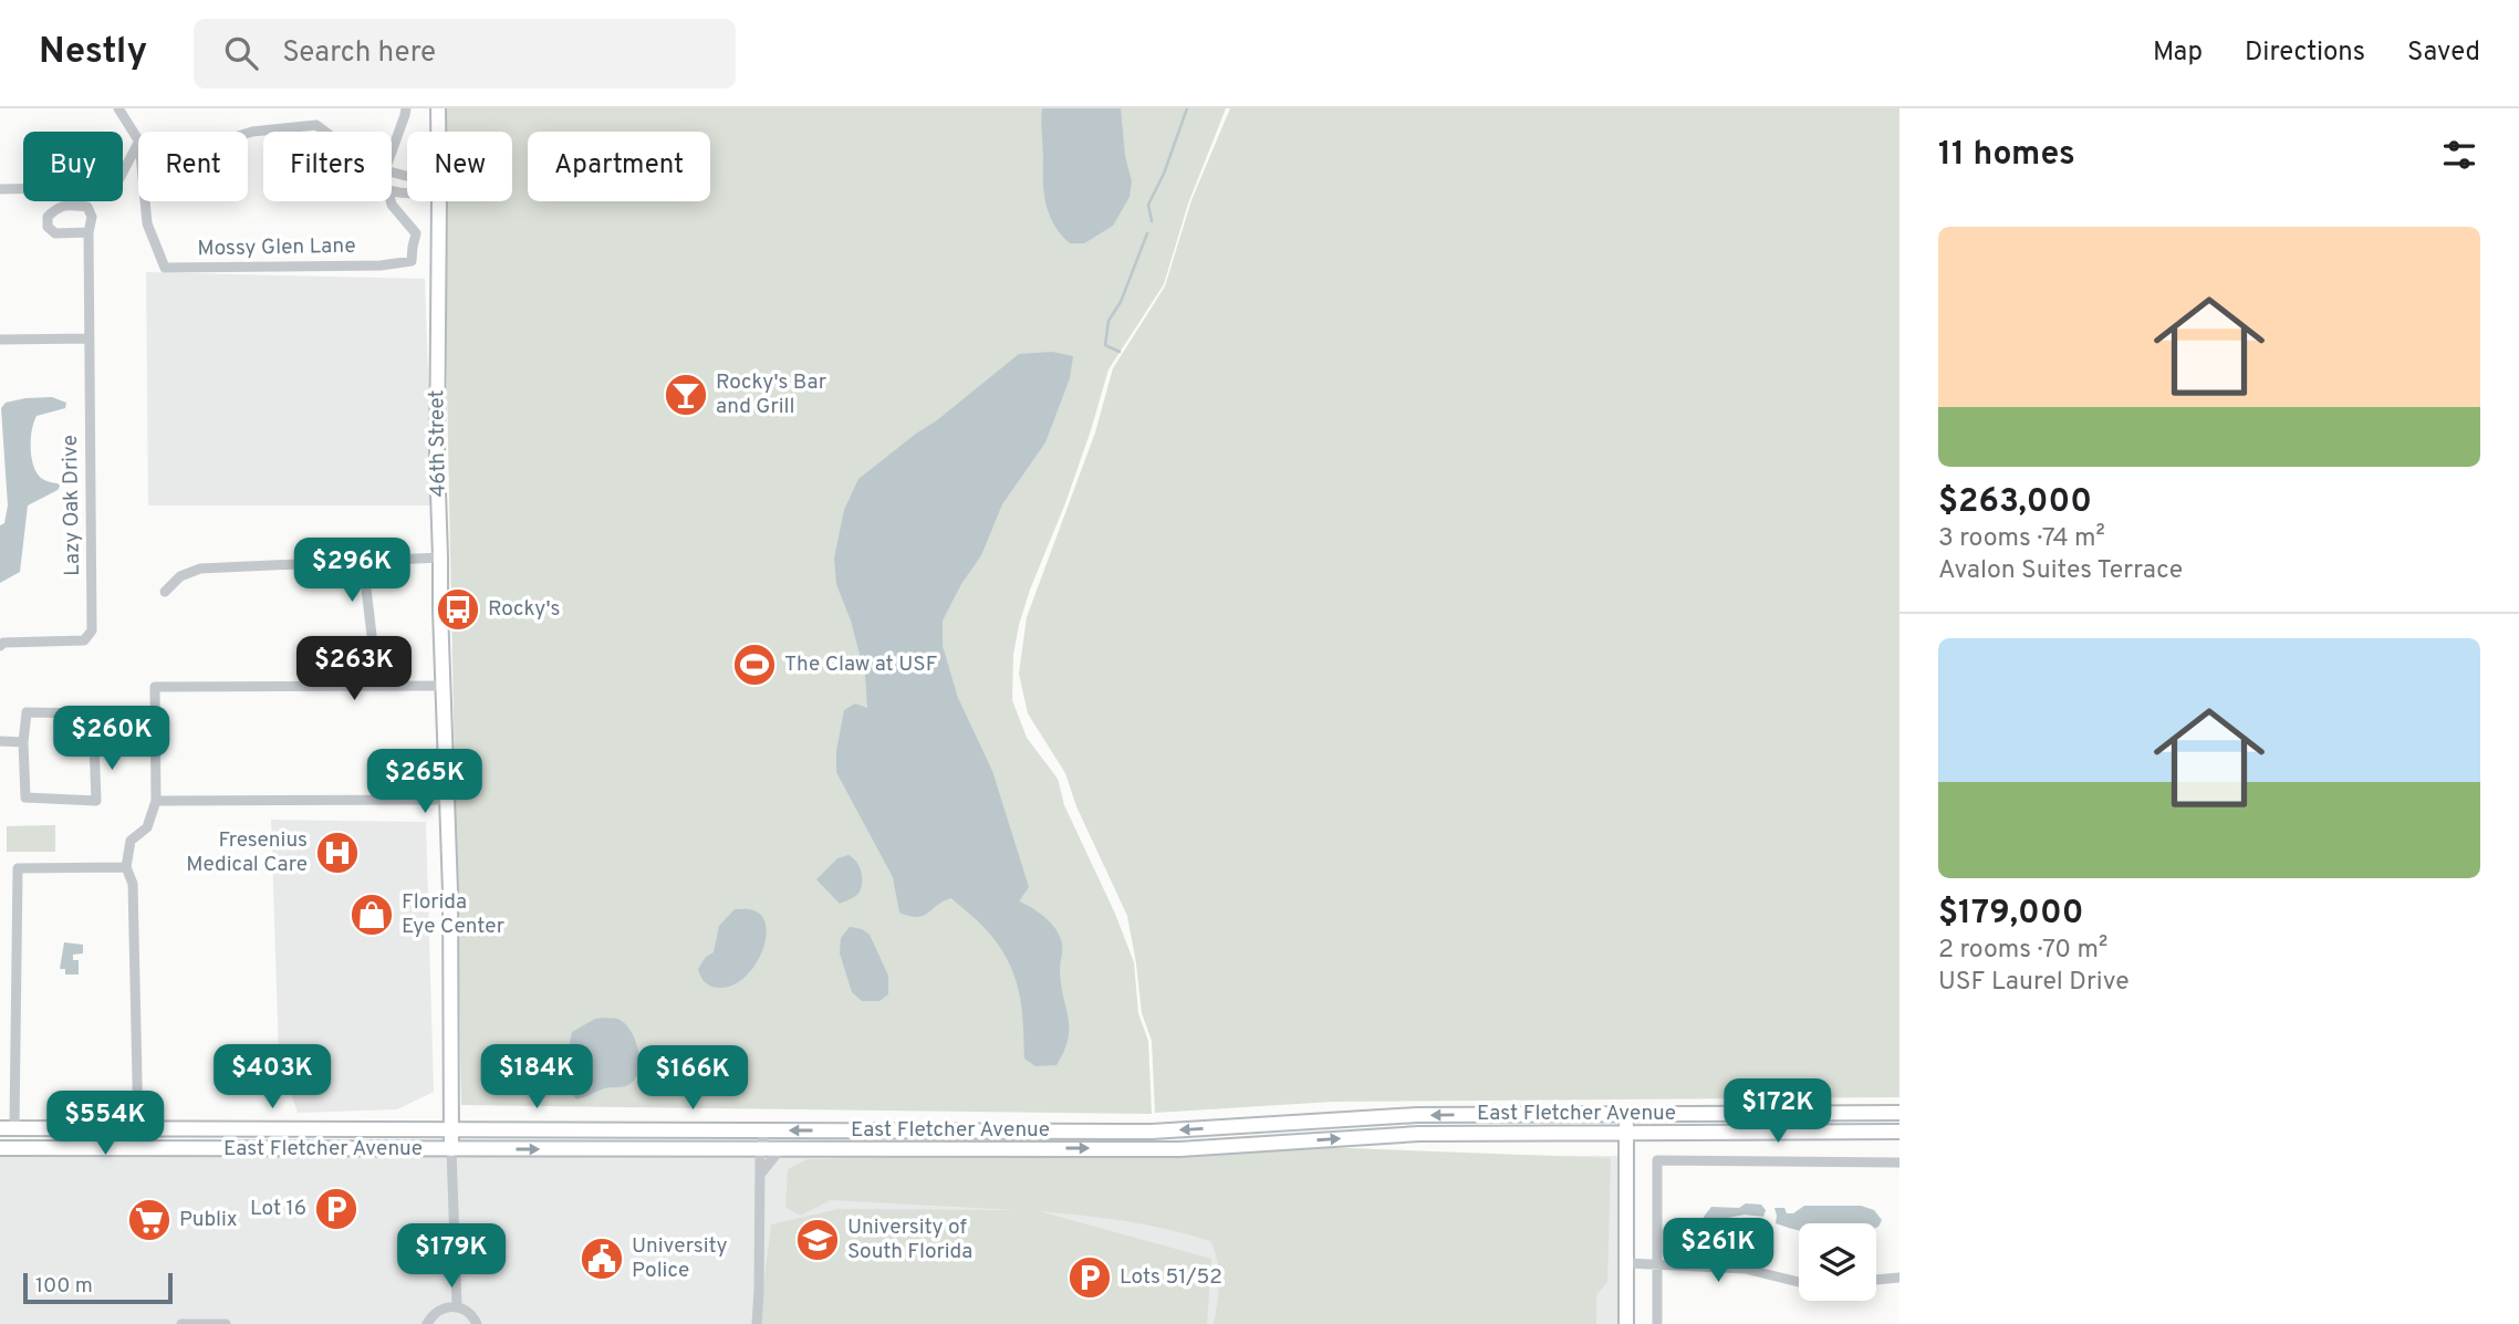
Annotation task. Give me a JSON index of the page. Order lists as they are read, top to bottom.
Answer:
{
  "streets": {
    "main road": ["46th Street", "East Fletcher Avenue"],
    "street": ["Mossy Glen Lane", "Lazy Oak Drive"]
  },
  "crossings": [
    ["46th Street", "East Fletcher Avenue"]
  ],
  "places": {
    "bar": ["Rocky's Bar and Grill"],
    "bus stop": ["Rocky's"],
    "sports": ["The Claw at USF"],
    "hospital": ["Fresenius Medical Care"],
    "shop": ["Florida Eye Center"],
    "parking": ["Lot 16", "Lots 51/52"],
    "supermarket": ["Publix"],
    "school or university": ["University of South Florida"],
    "public building": ["University Police"]
  },
  "scale_bar": "100 m",
  "page": {
    "header": "Nestly",
    "search": "Search here",
    "nav": ["Map", "Directions", "Saved"],
    "heading": "11 homes",
    "chip": [
      "Buy",
      "Rent",
      "Filters",
      "New",
      "Apartment"
    ],
    "list": [
      {
        "name": "$263,000",
        "note": "3 rooms · 74 m² · Avalon Suites Terrace"
      },
      {
        "name": "$179,000",
        "note": "2 rooms · 70 m² · USF Laurel Drive"
      }
    ],
    "price": [
      "$296K",
      "$263K",
      "$260K",
      "$265K",
      "$403K",
      "$184K",
      "$166K",
      "$172K",
      "$554K",
      "$261K",
      "$179K"
    ],
    "scale": "100 m"
  }
}
